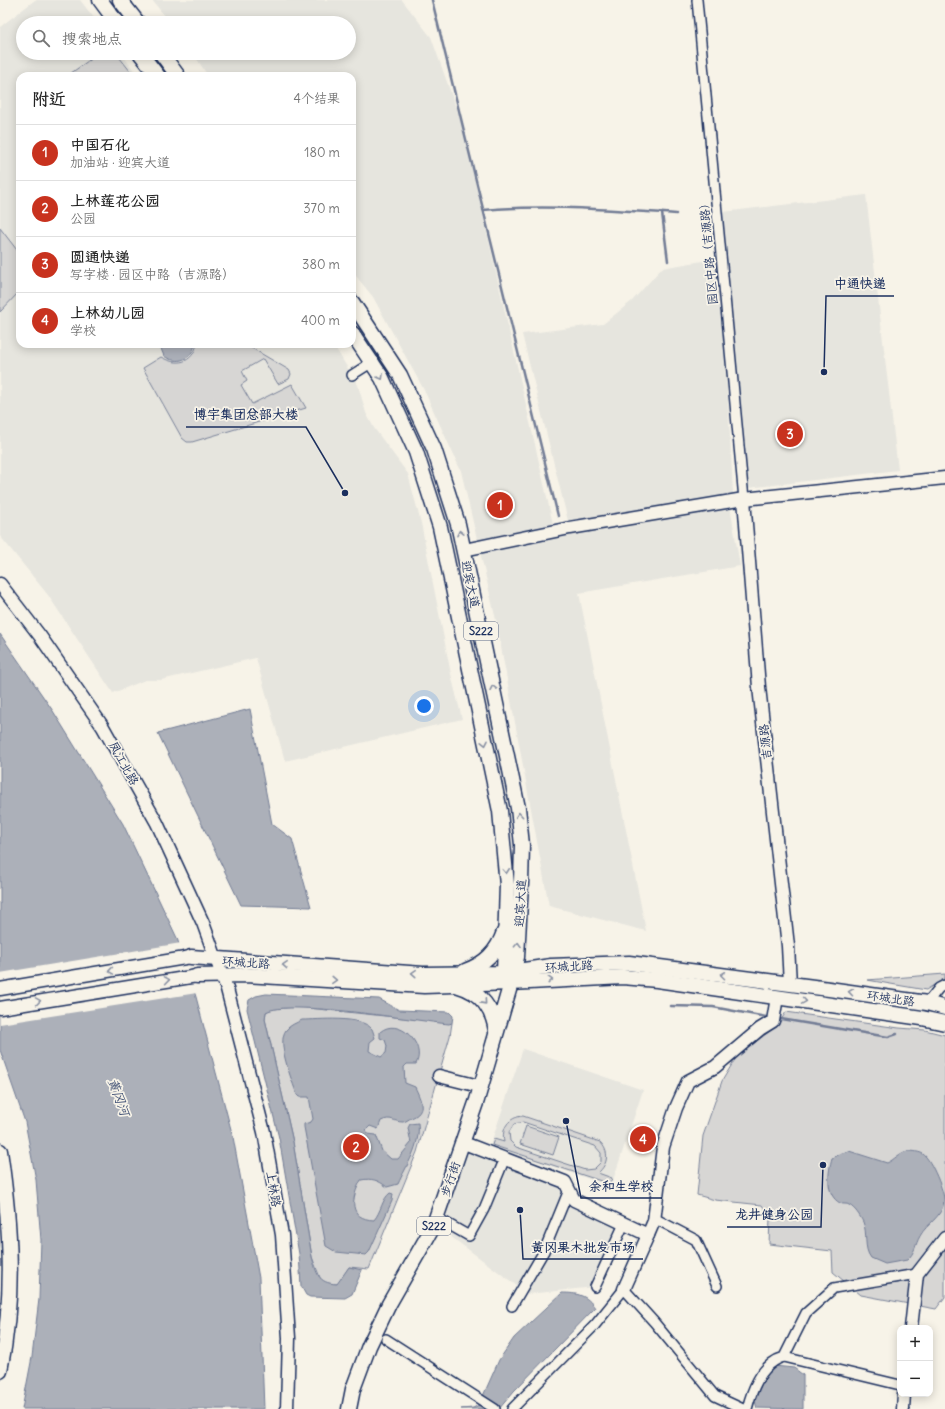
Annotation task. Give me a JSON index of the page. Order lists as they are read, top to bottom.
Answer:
{
  "streets": {
    "main road": [
      "迎宾大道",
      "S222",
      "环城北路",
      "步行街"
    ],
    "street": [
      "园区中路（吉源路）",
      "吉源路",
      "凤江北路",
      "上林路"
    ]
  },
  "crossings": [
    ["园区中路（吉源路）", "吉源路"],
    ["迎宾大道", "环城北路"],
    ["迎宾大道", "步行街"],
    ["吉源路", "环城北路"],
    ["凤江北路", "环城北路"],
    ["凤江北路", "上林路"],
    ["环城北路", "步行街"],
    ["环城北路", "上林路"]
  ],
  "water": ["黄冈河"],
  "places": [
    "中通快递",
    "博宇集团总部大楼",
    "余和生学校",
    "龙井健身公园",
    "黄冈果木批发市场"
  ],
  "page": {
    "search": "搜索地点",
    "heading": ["附近", "4个结果"],
    "list": [
      {
        "mark": "1",
        "name": "中国石化",
        "note": "加油站 · 迎宾大道",
        "value": "180 m"
      },
      {
        "mark": "2",
        "name": "上林莲花公园",
        "note": "公园",
        "value": "370 m"
      },
      {
        "mark": "3",
        "name": "圆通快递",
        "note": "写字楼 · 园区中路（吉源路）",
        "value": "380 m"
      },
      {
        "mark": "4",
        "name": "上林幼儿园",
        "note": "学校",
        "value": "400 m"
      }
    ],
    "pins": [
      "3",
      "1",
      "4",
      "2"
    ],
    "map_buttons": ["+", "−"]
  }
}
